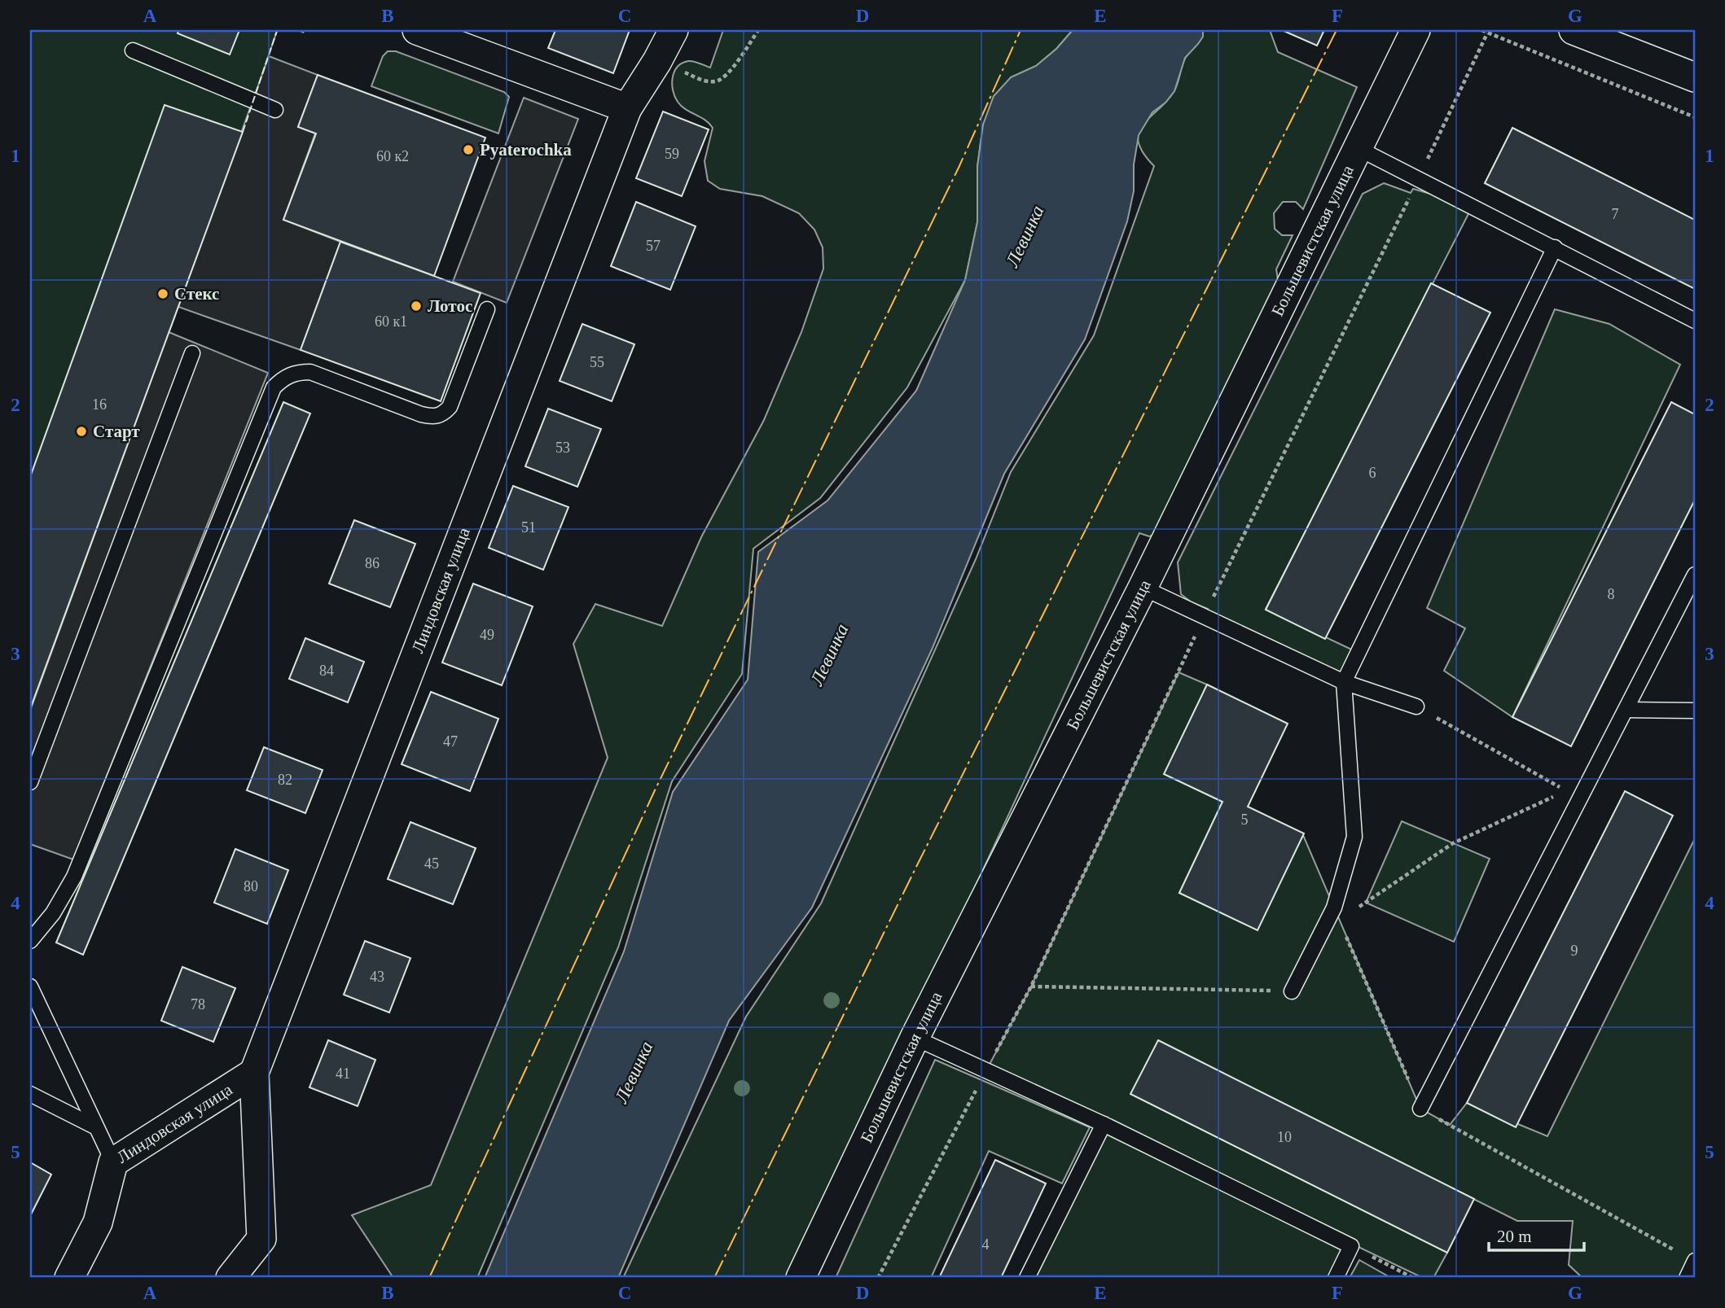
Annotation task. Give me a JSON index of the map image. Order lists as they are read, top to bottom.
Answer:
{
  "streets": {
    "street": ["Большевистская улица", "Линдовская улица"]
  },
  "water": ["Левинка"],
  "places": [
    "Pyaterochka",
    "Стекс",
    "Лотос",
    "Старт"
  ],
  "house_numbers": [
    "59",
    "60 к2",
    "7",
    "57",
    "60 к1",
    "55",
    "16",
    "53",
    "6",
    "51",
    "86",
    "8",
    "49",
    "84",
    "47",
    "82",
    "5",
    "45",
    "80",
    "9",
    "43",
    "78",
    "41",
    "10",
    "4"
  ],
  "scale_bar": "20 m",
  "grid": {
    "columns": [
      "A",
      "B",
      "C",
      "D",
      "E",
      "F",
      "G"
    ],
    "rows": [
      "1",
      "2",
      "3",
      "4",
      "5"
    ]
  }
}
